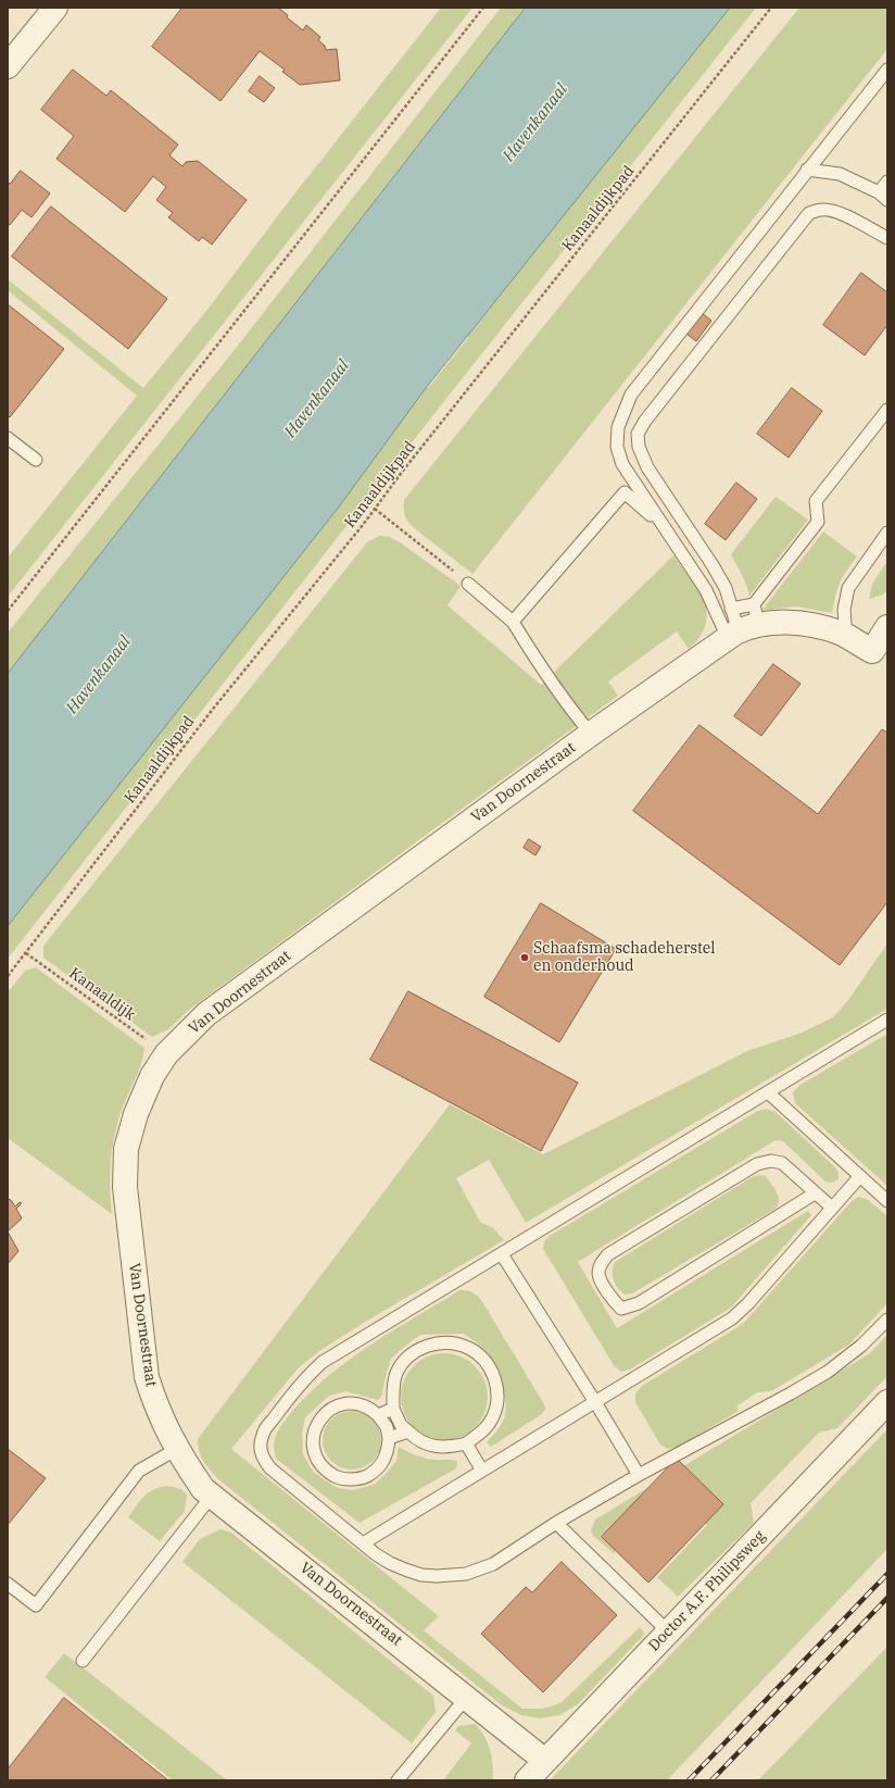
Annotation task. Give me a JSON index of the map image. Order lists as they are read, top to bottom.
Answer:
{
  "streets": {
    "street": ["Van Doornestraat", "Doctor A.F. Philipsweg"],
    "path": ["Kanaaldijkpad", "Kanaaldijk"]
  },
  "crossings": [
    ["Kanaaldijkpad", "Kanaaldijk"],
    ["Van Doornestraat", "Kanaaldijk"],
    ["Van Doornestraat", "Doctor A.F. Philipsweg"]
  ],
  "water": ["Havenkanaal"],
  "places": ["Schaafsma schadeherstel en onderhoud"]
}
